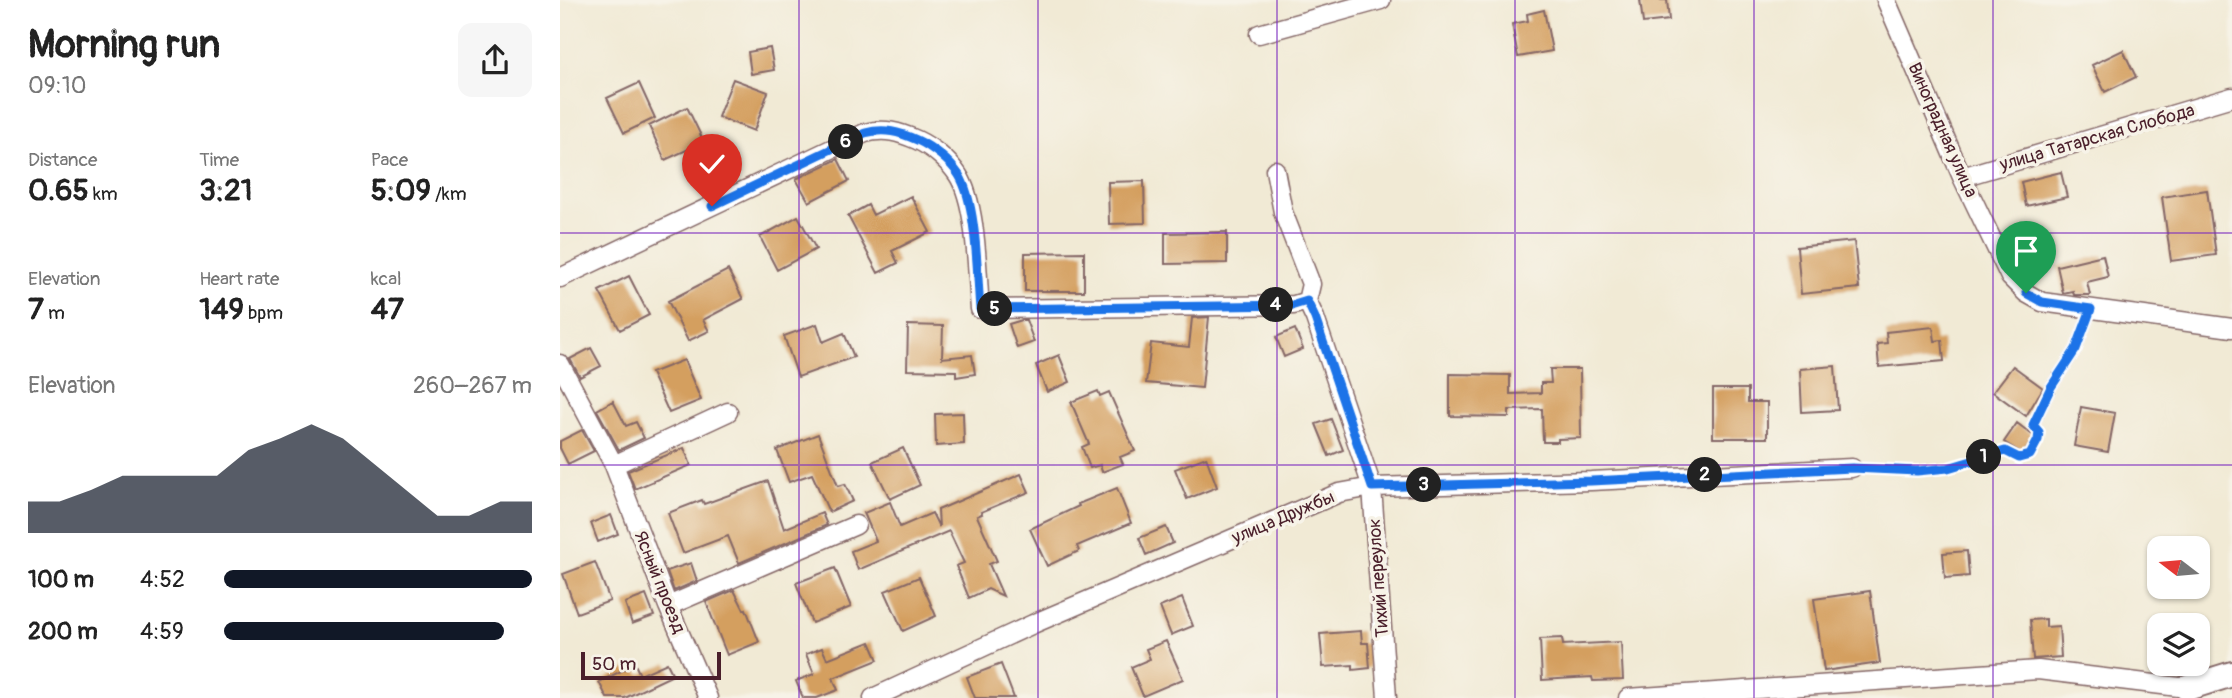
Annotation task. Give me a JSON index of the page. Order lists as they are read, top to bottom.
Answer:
{
  "streets": {
    "street": [
      "Виноградная улица",
      "улица Татарская Слобода",
      "улица Дружбы",
      "Тихий переулок",
      "Ясный проезд"
    ]
  },
  "crossings": [
    ["Виноградная улица", "улица Татарская Слобода"],
    ["улица Дружбы", "Тихий переулок"]
  ],
  "scale_bar": "50 m",
  "north": "left",
  "page": {
    "heading": ["Morning run", "09:10"],
    "stats": [
      ["Distance", "0.65 km"],
      ["Time", "3:21"],
      ["Pace", "5:09 /km"],
      ["Elevation", "7 m"],
      ["Heart rate", "149 bpm"],
      ["kcal", "47"]
    ],
    "pins": [
      "6",
      "4",
      "5",
      "1",
      "2",
      "3"
    ],
    "chart": ["Elevation", "260–267 m"],
    "list": [
      {
        "name": "100 m",
        "note": "4:52"
      },
      {
        "name": "200 m",
        "note": "4:59"
      }
    ],
    "scale": "50 m"
  }
}
